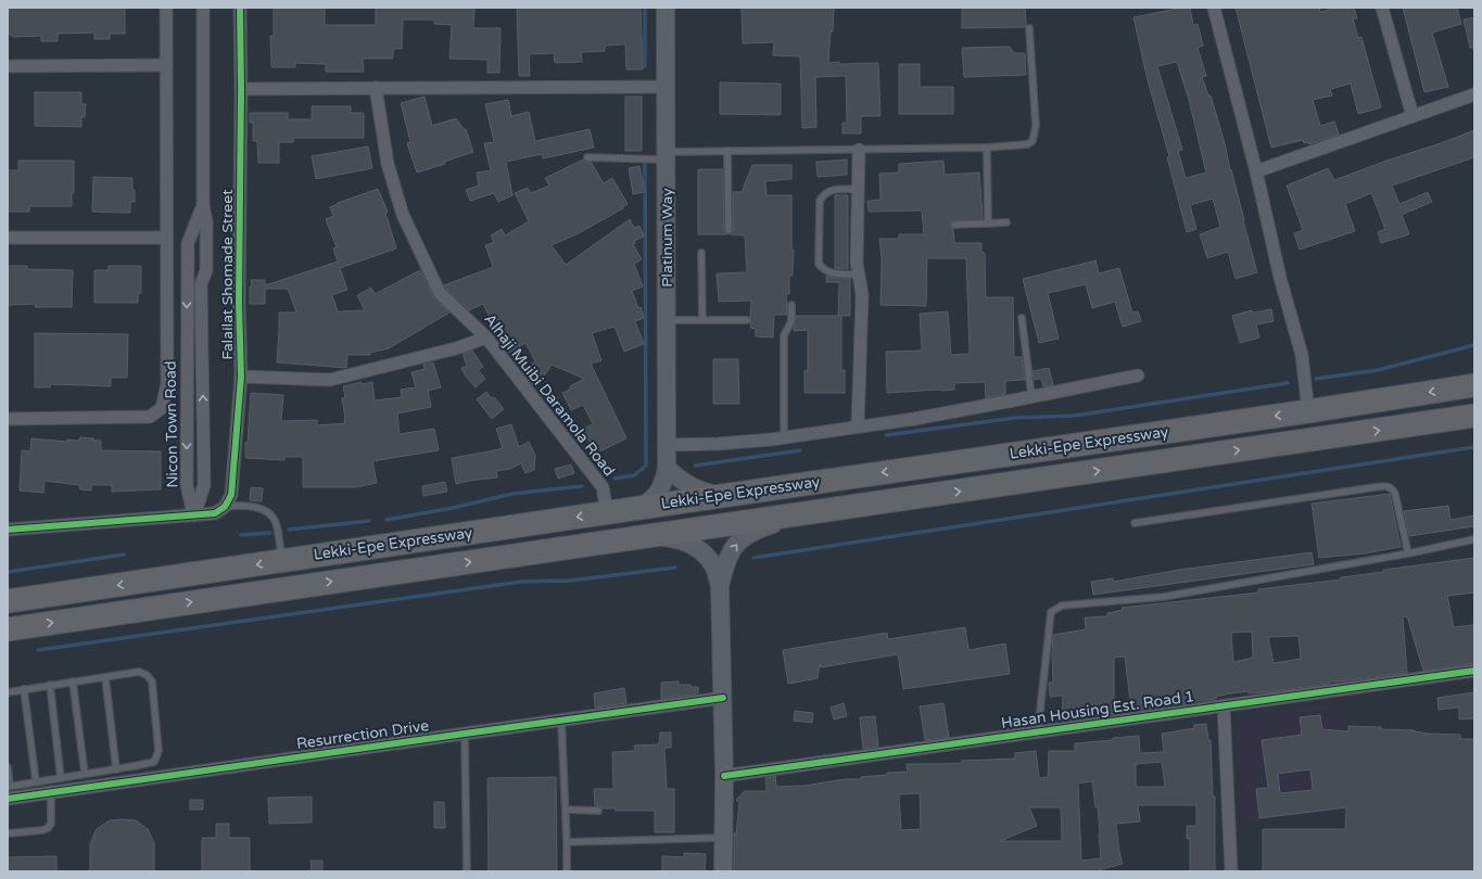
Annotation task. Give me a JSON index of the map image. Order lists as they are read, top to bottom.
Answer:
{
  "streets": {
    "highway": ["Lekki-Epe Expressway"],
    "street": [
      "Platinum Way",
      "Falailat Shomade Street",
      "Alhaji Muibi Daramola Road",
      "Nicon Town Road",
      "Hasan Housing Est. Road 1",
      "Resurrection Drive"
    ]
  },
  "crossings": [
    ["Platinum Way", "Lekki-Epe Expressway"],
    ["Alhaji Muibi Daramola Road", "Lekki-Epe Expressway"]
  ]
}
